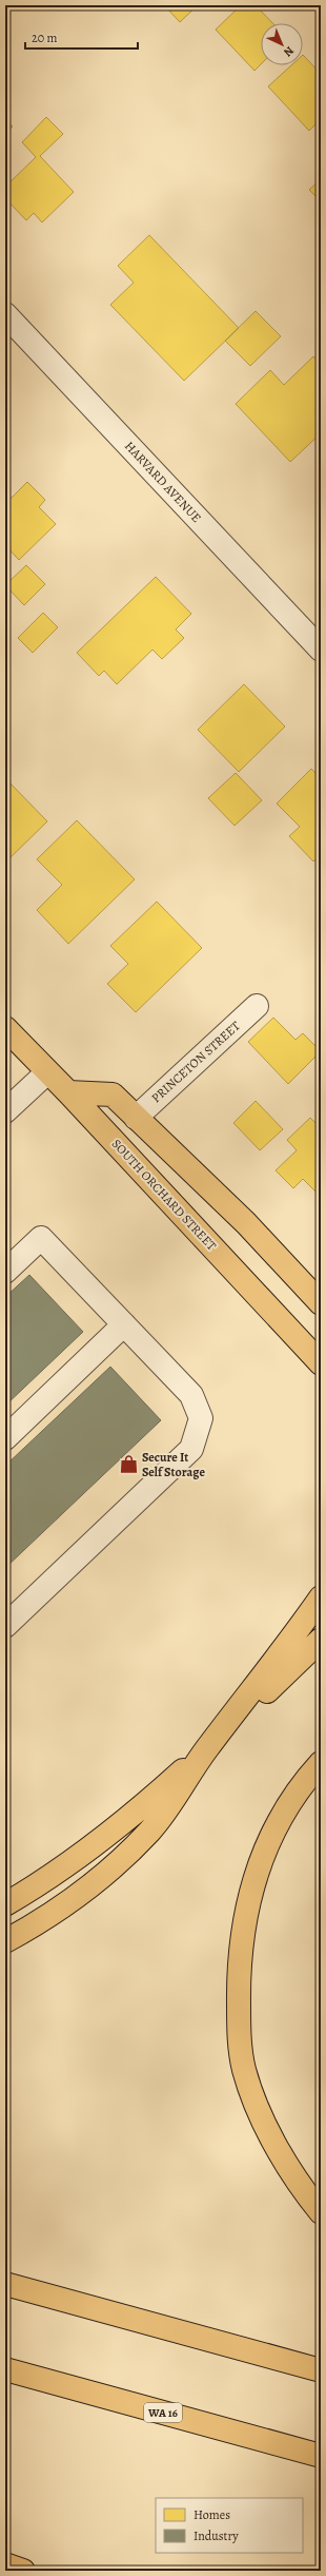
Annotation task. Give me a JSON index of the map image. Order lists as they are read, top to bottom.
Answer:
{
  "streets": {
    "main road": ["SOUTH ORCHARD STREET", "WA 16"],
    "street": ["HARVARD AVENUE", "PRINCETON STREET"]
  },
  "places": {
    "shop": ["Secure It Self Storage"]
  },
  "legend": ["Homes", "Industry"],
  "scale_bar": "20 m",
  "north": "bottom right"
}
